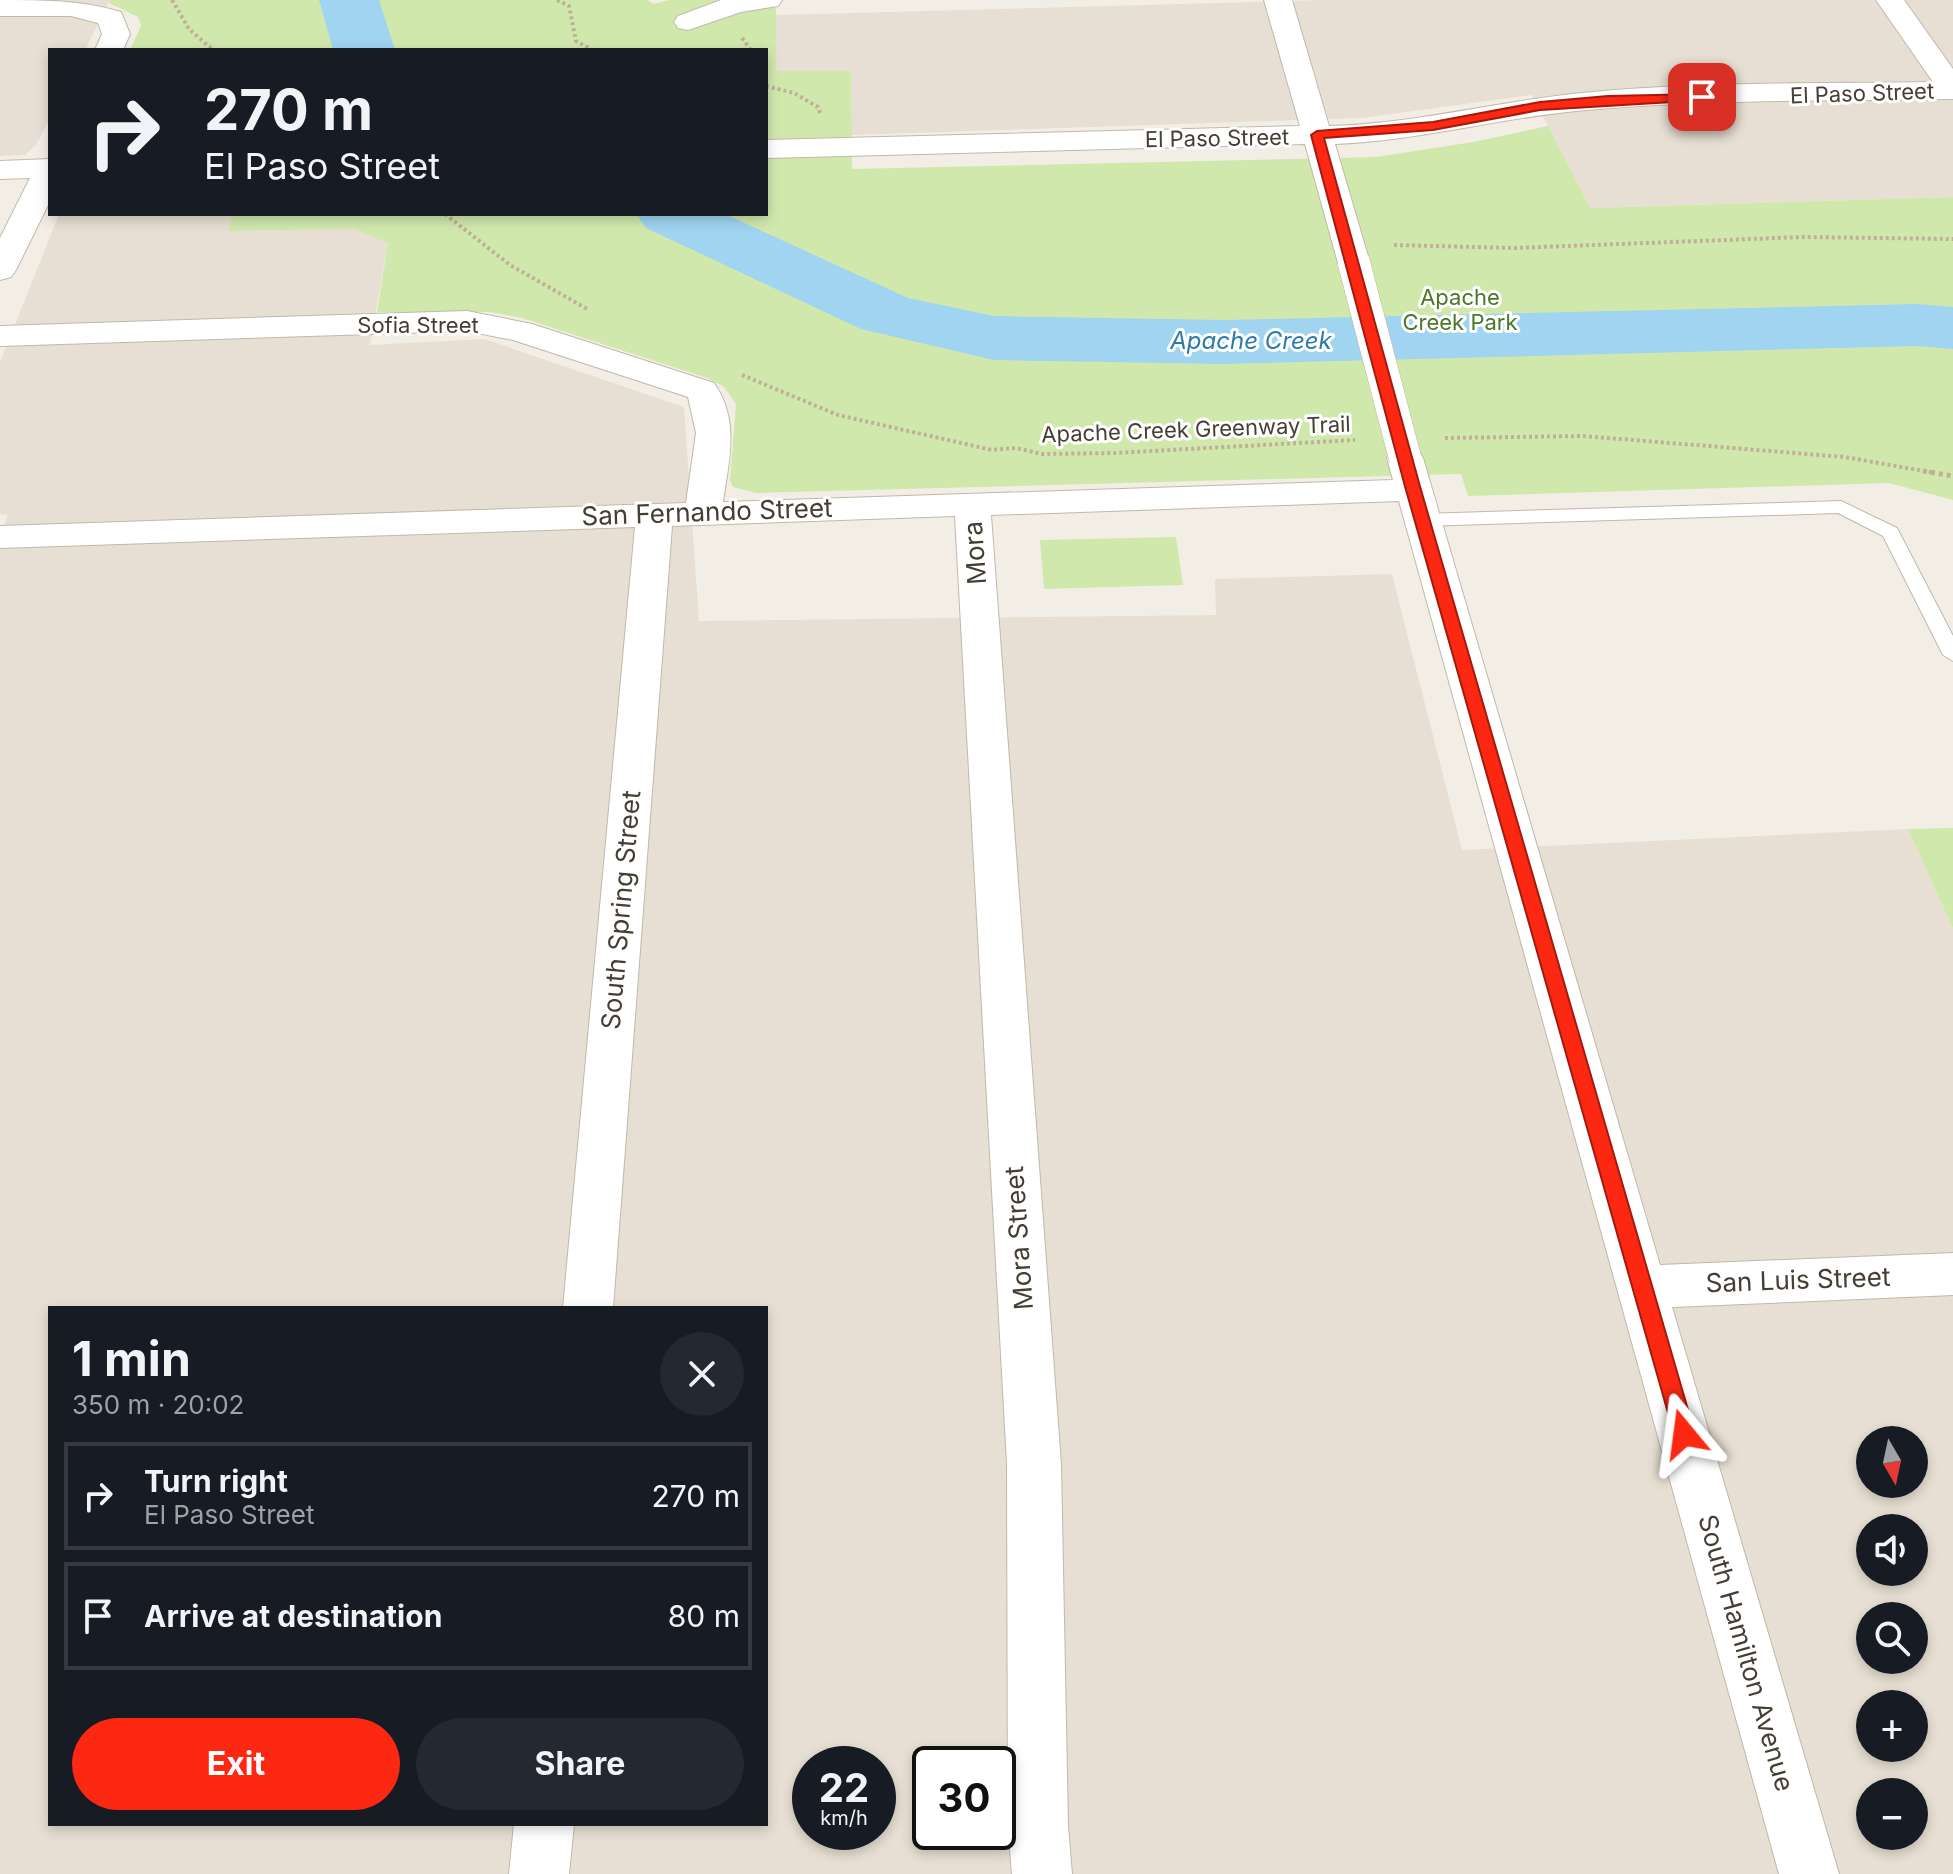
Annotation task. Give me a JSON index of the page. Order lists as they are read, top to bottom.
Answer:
{
  "streets": {
    "street": [
      "El Paso Street",
      "Sofia Street",
      "San Fernando Street",
      "Mora",
      "South Spring Street",
      "Mora Street",
      "San Luis Street",
      "South Hamilton Avenue"
    ],
    "path": ["Apache Creek Greenway Trail"]
  },
  "crossings": [
    ["El Paso Street", "South Hamilton Avenue"],
    ["Sofia Street", "San Fernando Street"],
    ["San Fernando Street", "Mora"],
    ["San Fernando Street", "South Spring Street"],
    ["San Fernando Street", "South Hamilton Avenue"],
    ["Mora", "Mora Street"],
    ["San Luis Street", "South Hamilton Avenue"]
  ],
  "water": ["Apache Creek"],
  "parks": ["Apache Creek Park"],
  "north": "bottom",
  "page": {
    "turn": ["270 m", "El Paso Street"],
    "heading": ["1 min", "350 m · 20:02"],
    "map_buttons": ["+", "−"],
    "list": [
      {
        "name": "Turn right",
        "note": "El Paso Street",
        "value": "270 m"
      },
      {
        "name": "Arrive at destination",
        "value": "80 m"
      }
    ],
    "buttons": ["Exit", "Share"],
    "speed": "22 km/h",
    "limit": "30"
  }
}
